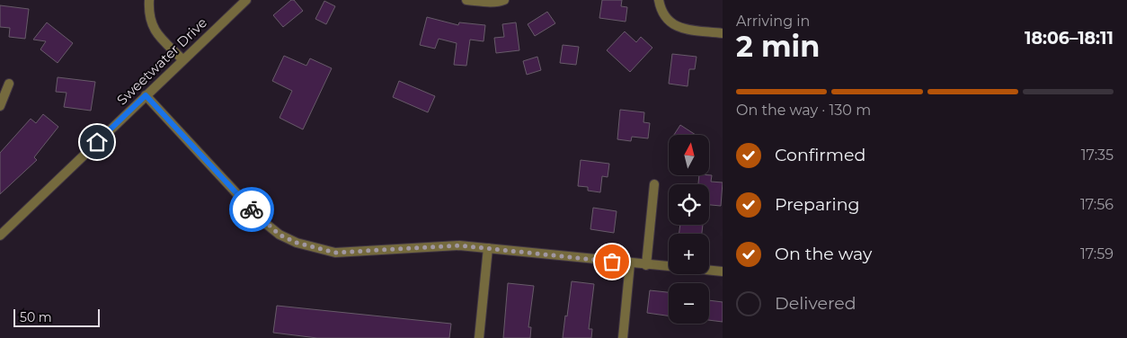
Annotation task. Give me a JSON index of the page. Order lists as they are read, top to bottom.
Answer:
{
  "streets": {
    "street": ["Sweetwater Drive"]
  },
  "scale_bar": "50 m",
  "north": "top",
  "page": {
    "heading": ["2 min", "Arriving in", "18:06–18:11"],
    "bar": "On the way · 130 m",
    "list": [
      ["Confirmed", "17:35"],
      ["Preparing", "17:56"],
      ["On the way", "17:59"],
      "Delivered"
    ],
    "map_buttons": ["+", "−"],
    "scale": "50 m"
  }
}
